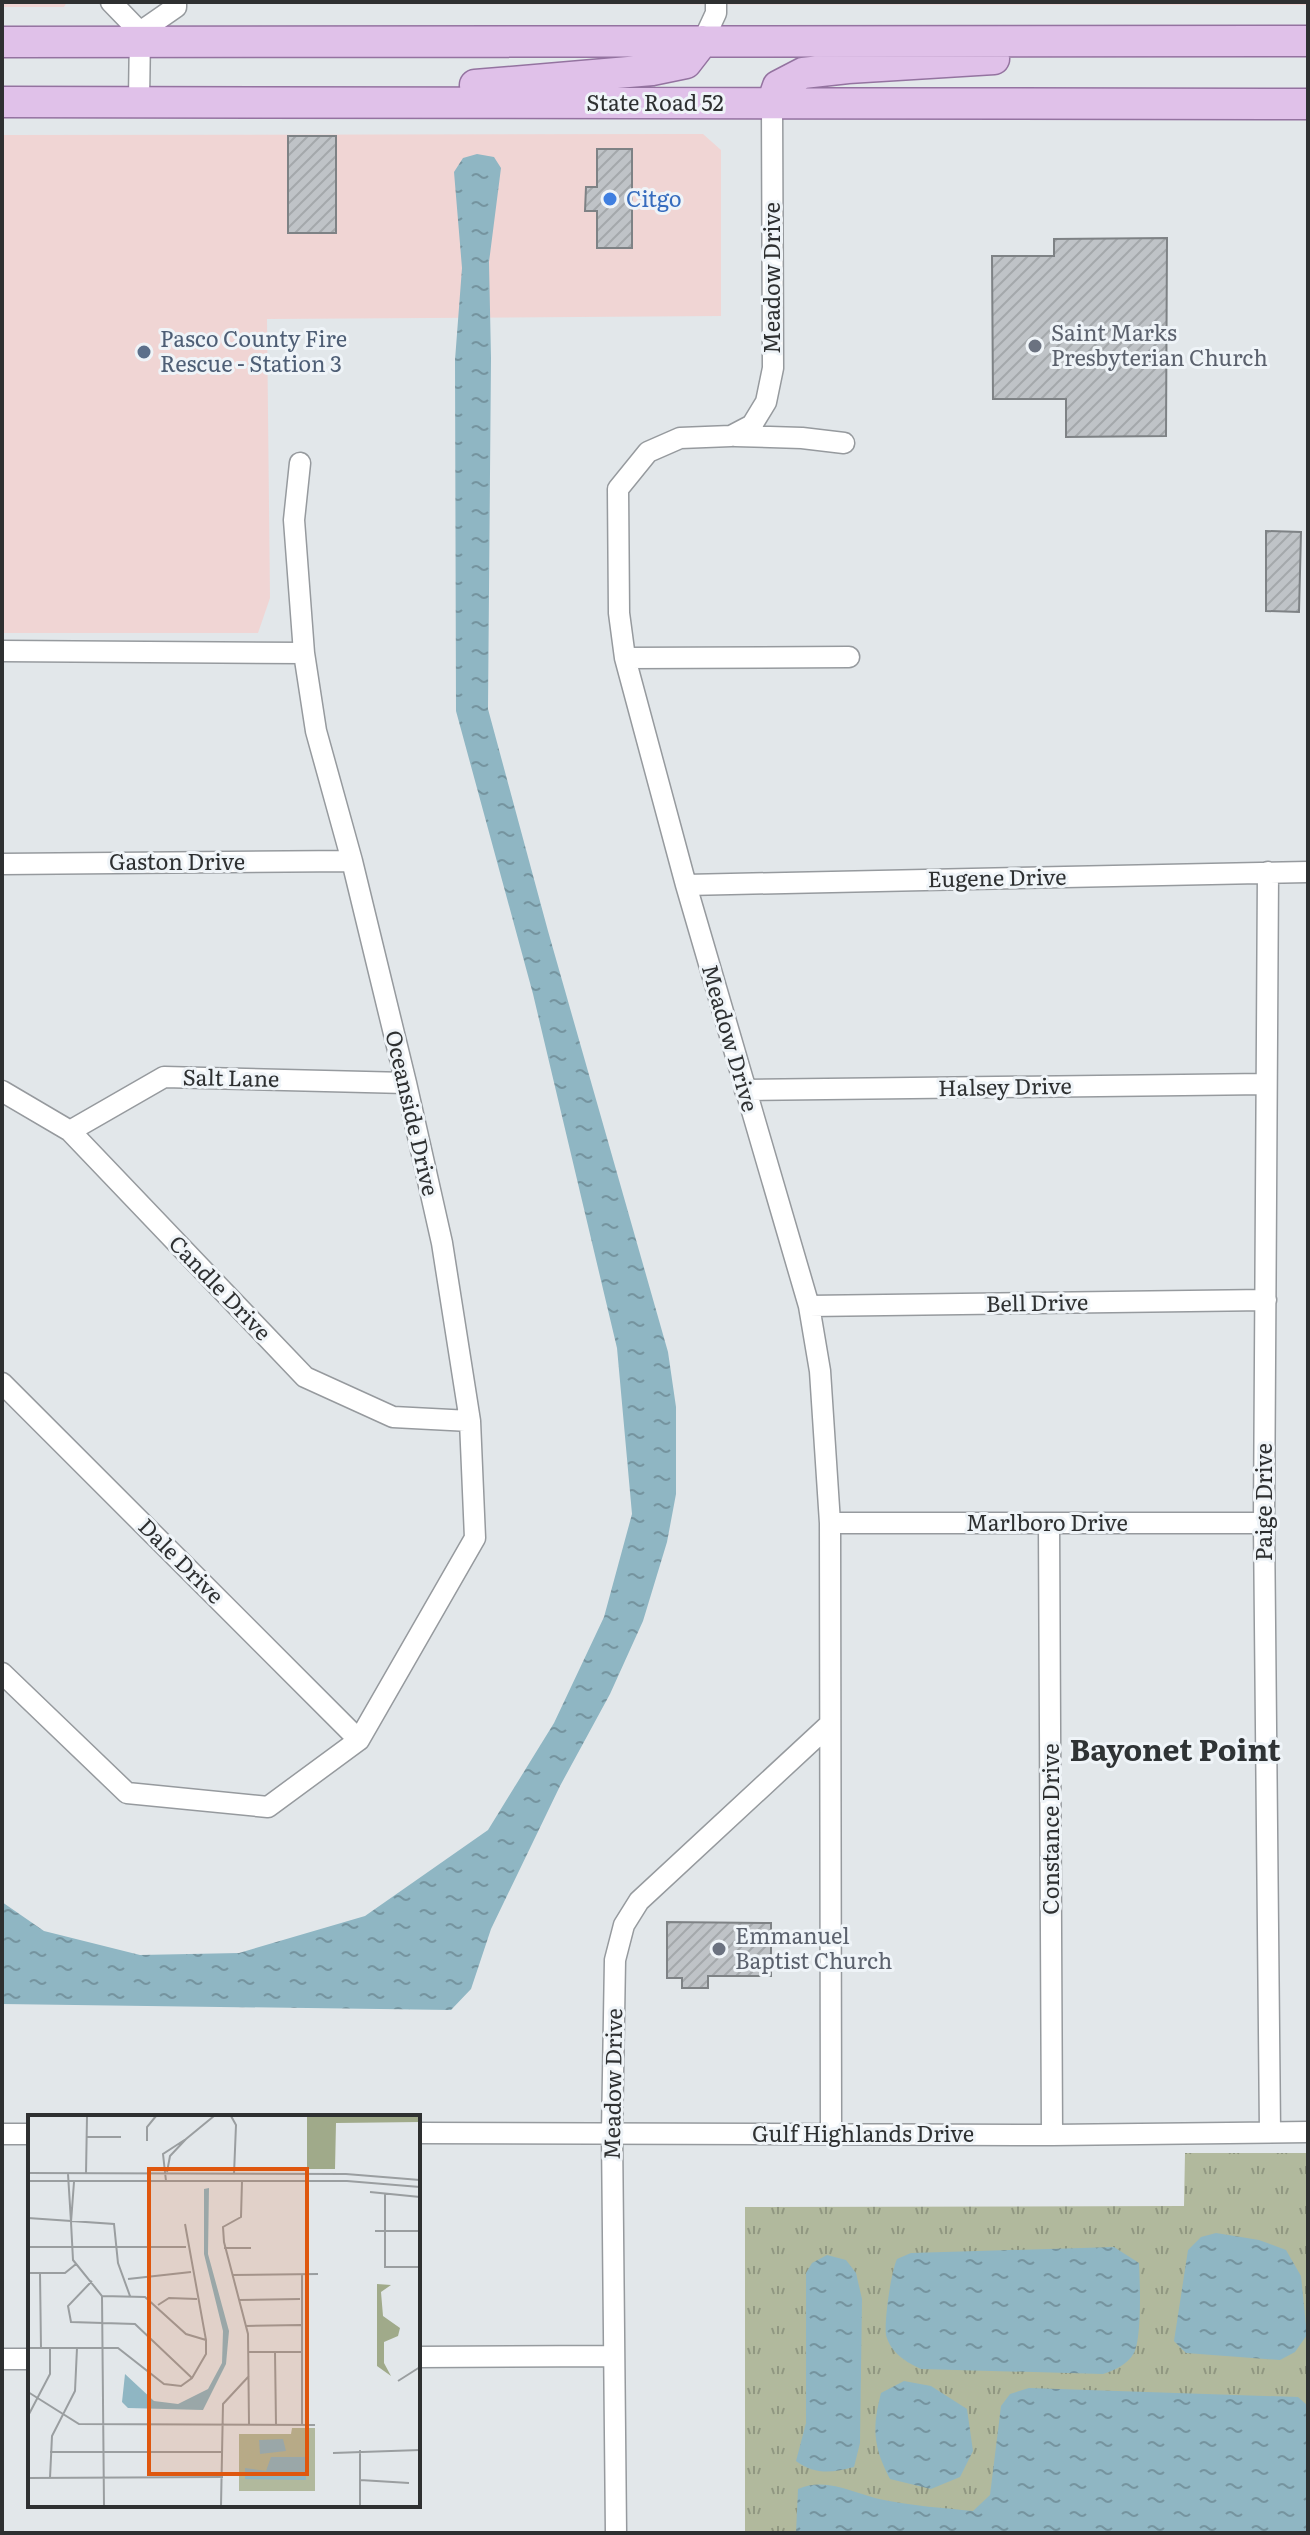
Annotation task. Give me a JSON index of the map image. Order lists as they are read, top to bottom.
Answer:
{
  "streets": {
    "main road": ["State Road 52"],
    "street": [
      "Meadow Drive",
      "Gaston Drive",
      "Eugene Drive",
      "Salt Lane",
      "Halsey Drive",
      "Oceanside Drive",
      "Candle Drive",
      "Bell Drive",
      "Paige Drive",
      "Marlboro Drive",
      "Dale Drive",
      "Constance Drive",
      "Gulf Highlands Drive"
    ]
  },
  "crossings": [
    ["State Road 52", "Meadow Drive"],
    ["Meadow Drive", "Eugene Drive"],
    ["Meadow Drive", "Halsey Drive"],
    ["Meadow Drive", "Bell Drive"],
    ["Meadow Drive", "Marlboro Drive"],
    ["Meadow Drive", "Gulf Highlands Drive"],
    ["Gaston Drive", "Oceanside Drive"],
    ["Eugene Drive", "Paige Drive"],
    ["Salt Lane", "Oceanside Drive"],
    ["Salt Lane", "Candle Drive"],
    ["Halsey Drive", "Paige Drive"],
    ["Oceanside Drive", "Candle Drive"],
    ["Oceanside Drive", "Dale Drive"],
    ["Bell Drive", "Paige Drive"],
    ["Paige Drive", "Marlboro Drive"],
    ["Paige Drive", "Gulf Highlands Drive"],
    ["Marlboro Drive", "Constance Drive"],
    ["Constance Drive", "Gulf Highlands Drive"]
  ],
  "districts": ["Bayonet Point"],
  "places": [
    "Citgo",
    "Saint Marks Presbyterian Church",
    "Pasco County Fire Rescue - Station 3",
    "Emmanuel Baptist Church"
  ]
}
